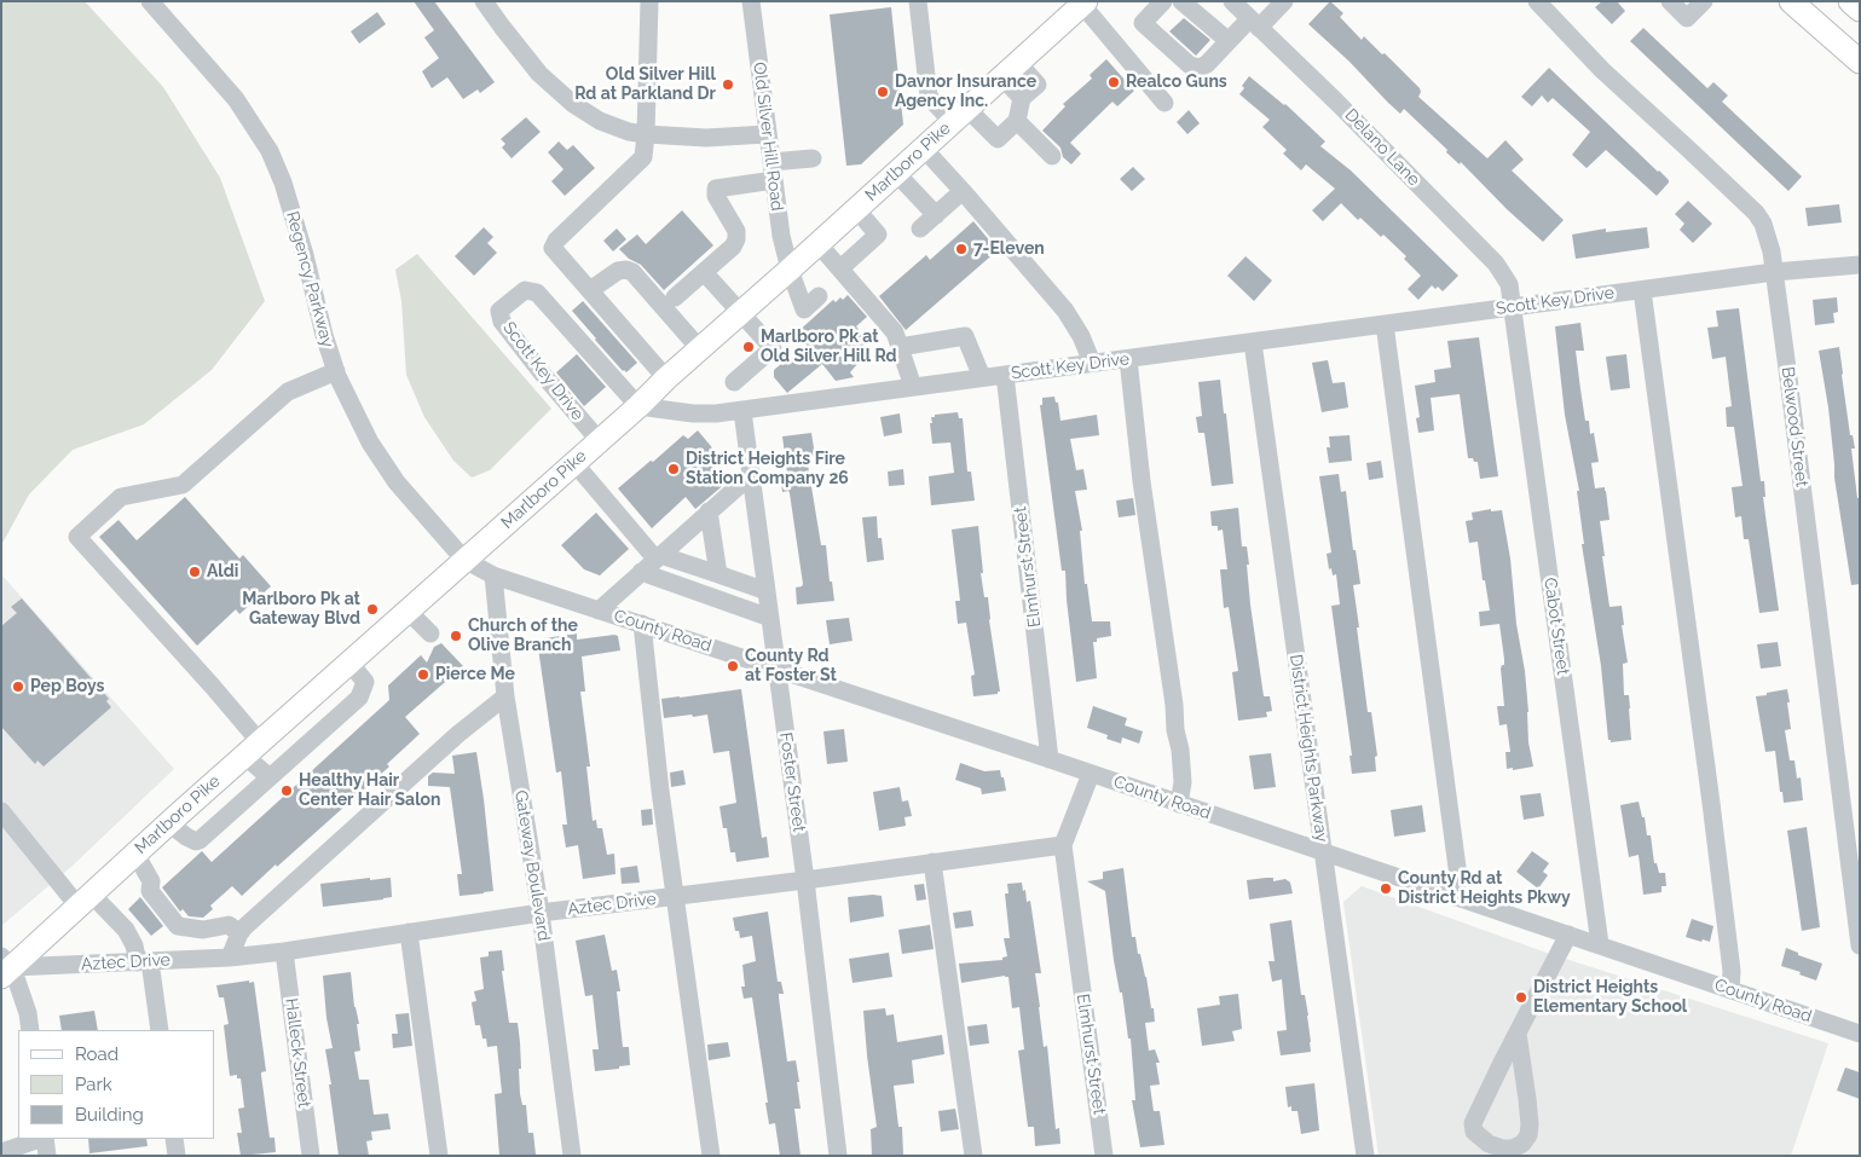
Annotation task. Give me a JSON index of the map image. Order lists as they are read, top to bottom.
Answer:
{
  "streets": {
    "main road": ["Marlboro Pike"],
    "street": [
      "Old Silver Hill Road",
      "Delano Lane",
      "Regency Parkway",
      "Scott Key Drive",
      "Belwood Street",
      "Elmhurst Street",
      "Cabot Street",
      "County Road",
      "District Heights Parkway",
      "Foster Street",
      "Gateway Boulevard",
      "Aztec Drive",
      "Halleck Street"
    ]
  },
  "crossings": [
    ["Old Silver Hill Road", "Marlboro Pike"],
    ["Delano Lane", "Scott Key Drive"],
    ["Delano Lane", "Cabot Street"],
    ["Marlboro Pike", "Regency Parkway"],
    ["Marlboro Pike", "Scott Key Drive"],
    ["Marlboro Pike", "County Road"],
    ["Marlboro Pike", "Aztec Drive"],
    ["Regency Parkway", "County Road"],
    ["Scott Key Drive", "Belwood Street"],
    ["Scott Key Drive", "Elmhurst Street"],
    ["Scott Key Drive", "Cabot Street"],
    ["Scott Key Drive", "District Heights Parkway"],
    ["Scott Key Drive", "Foster Street"],
    ["Elmhurst Street", "County Road"],
    ["Elmhurst Street", "Aztec Drive"],
    ["Cabot Street", "County Road"],
    ["County Road", "District Heights Parkway"],
    ["County Road", "Foster Street"],
    ["County Road", "Gateway Boulevard"],
    ["Foster Street", "Aztec Drive"],
    ["Gateway Boulevard", "Aztec Drive"],
    ["Aztec Drive", "Halleck Street"]
  ],
  "places": [
    "Realco Guns",
    "Old Silver Hill Rd at Parkland Dr",
    "Davnor Insurance Agency Inc.",
    "7-Eleven",
    "Marlboro Pk at Old Silver Hill Rd",
    "District Heights Fire Station Company 26",
    "Aldi",
    "Marlboro Pk at Gateway Blvd",
    "Church of the Olive Branch",
    "County Rd at Foster St",
    "Pierce Me",
    "Pep Boys",
    "Healthy Hair Center Hair Salon",
    "County Rd at District Heights Pkwy",
    "District Heights Elementary School"
  ],
  "legend": ["Road", "Park", "Building"]
}
